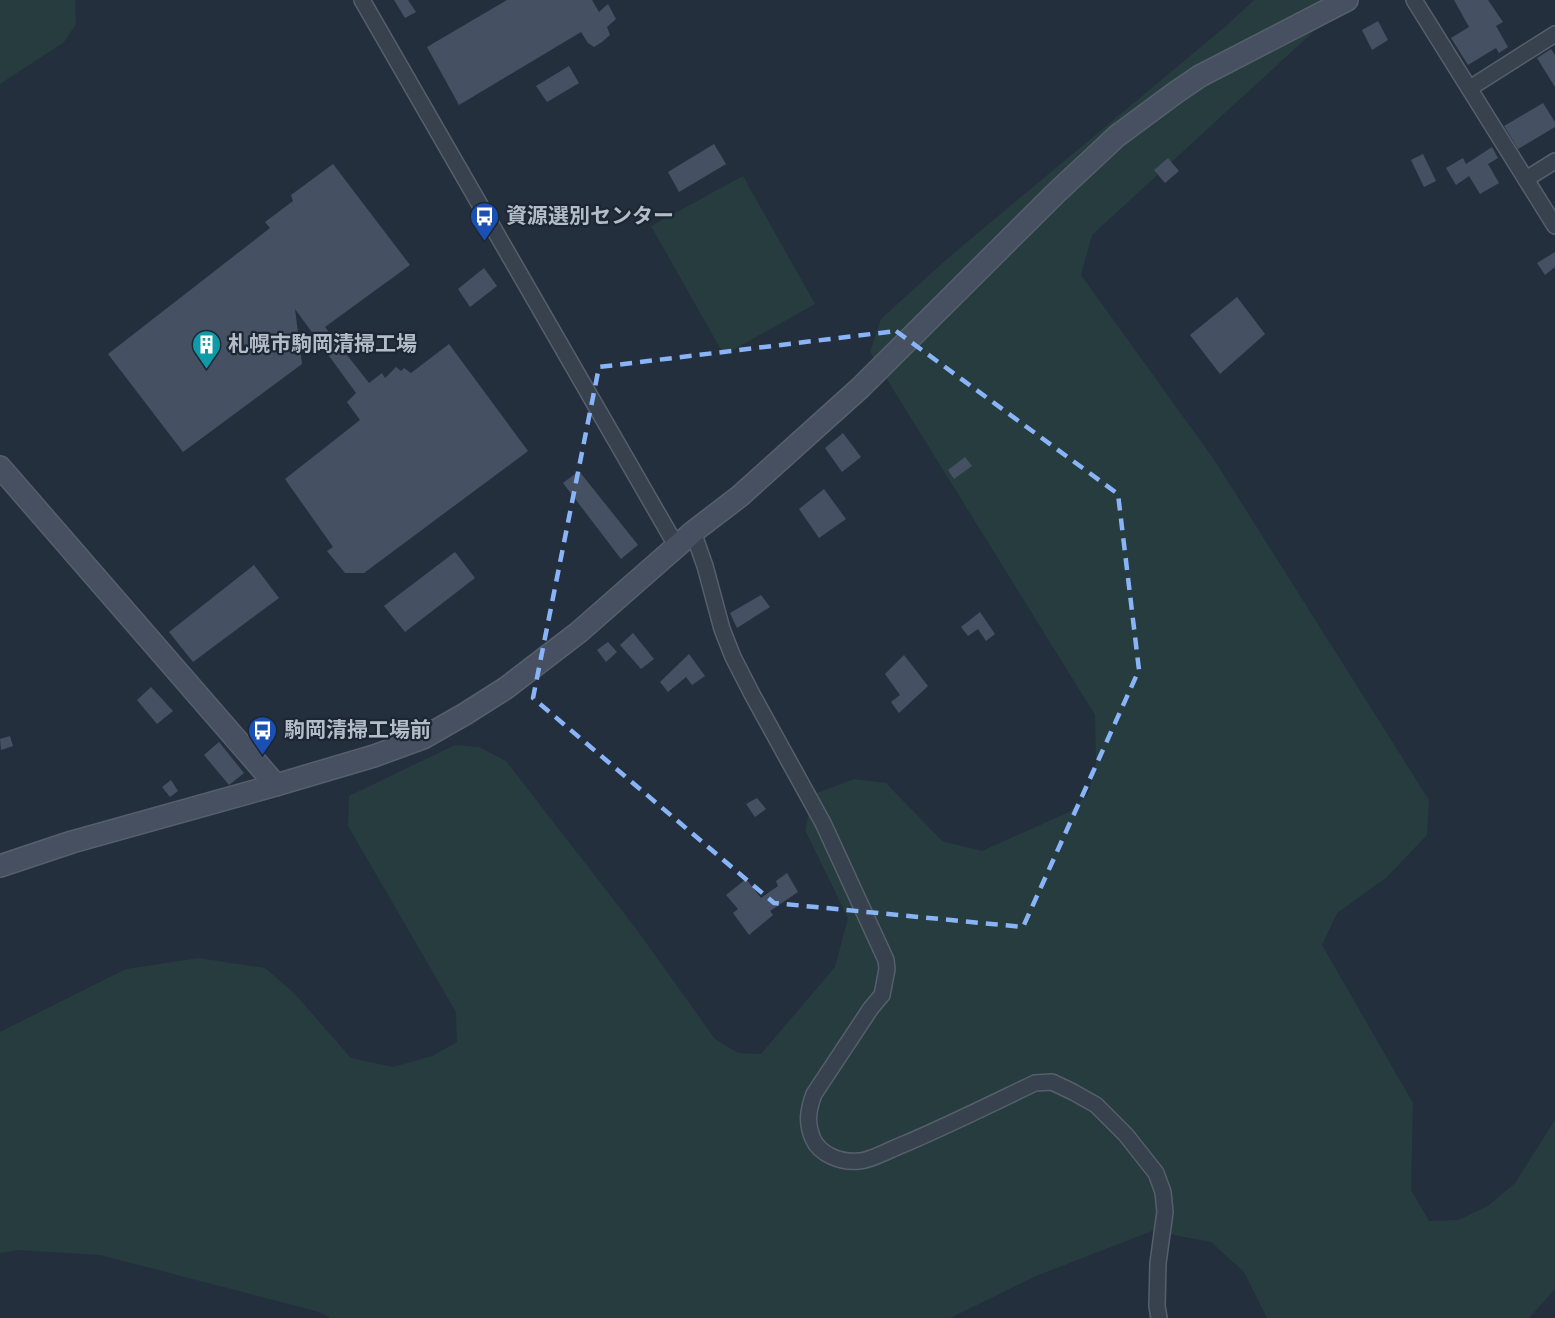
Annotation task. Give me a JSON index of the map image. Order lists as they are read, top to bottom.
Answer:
{
  "places": {
    "bus stop": ["資源選別センター", "駒岡清掃工場前"],
    "building": ["札幌市駒岡清掃工場"]
  }
}
